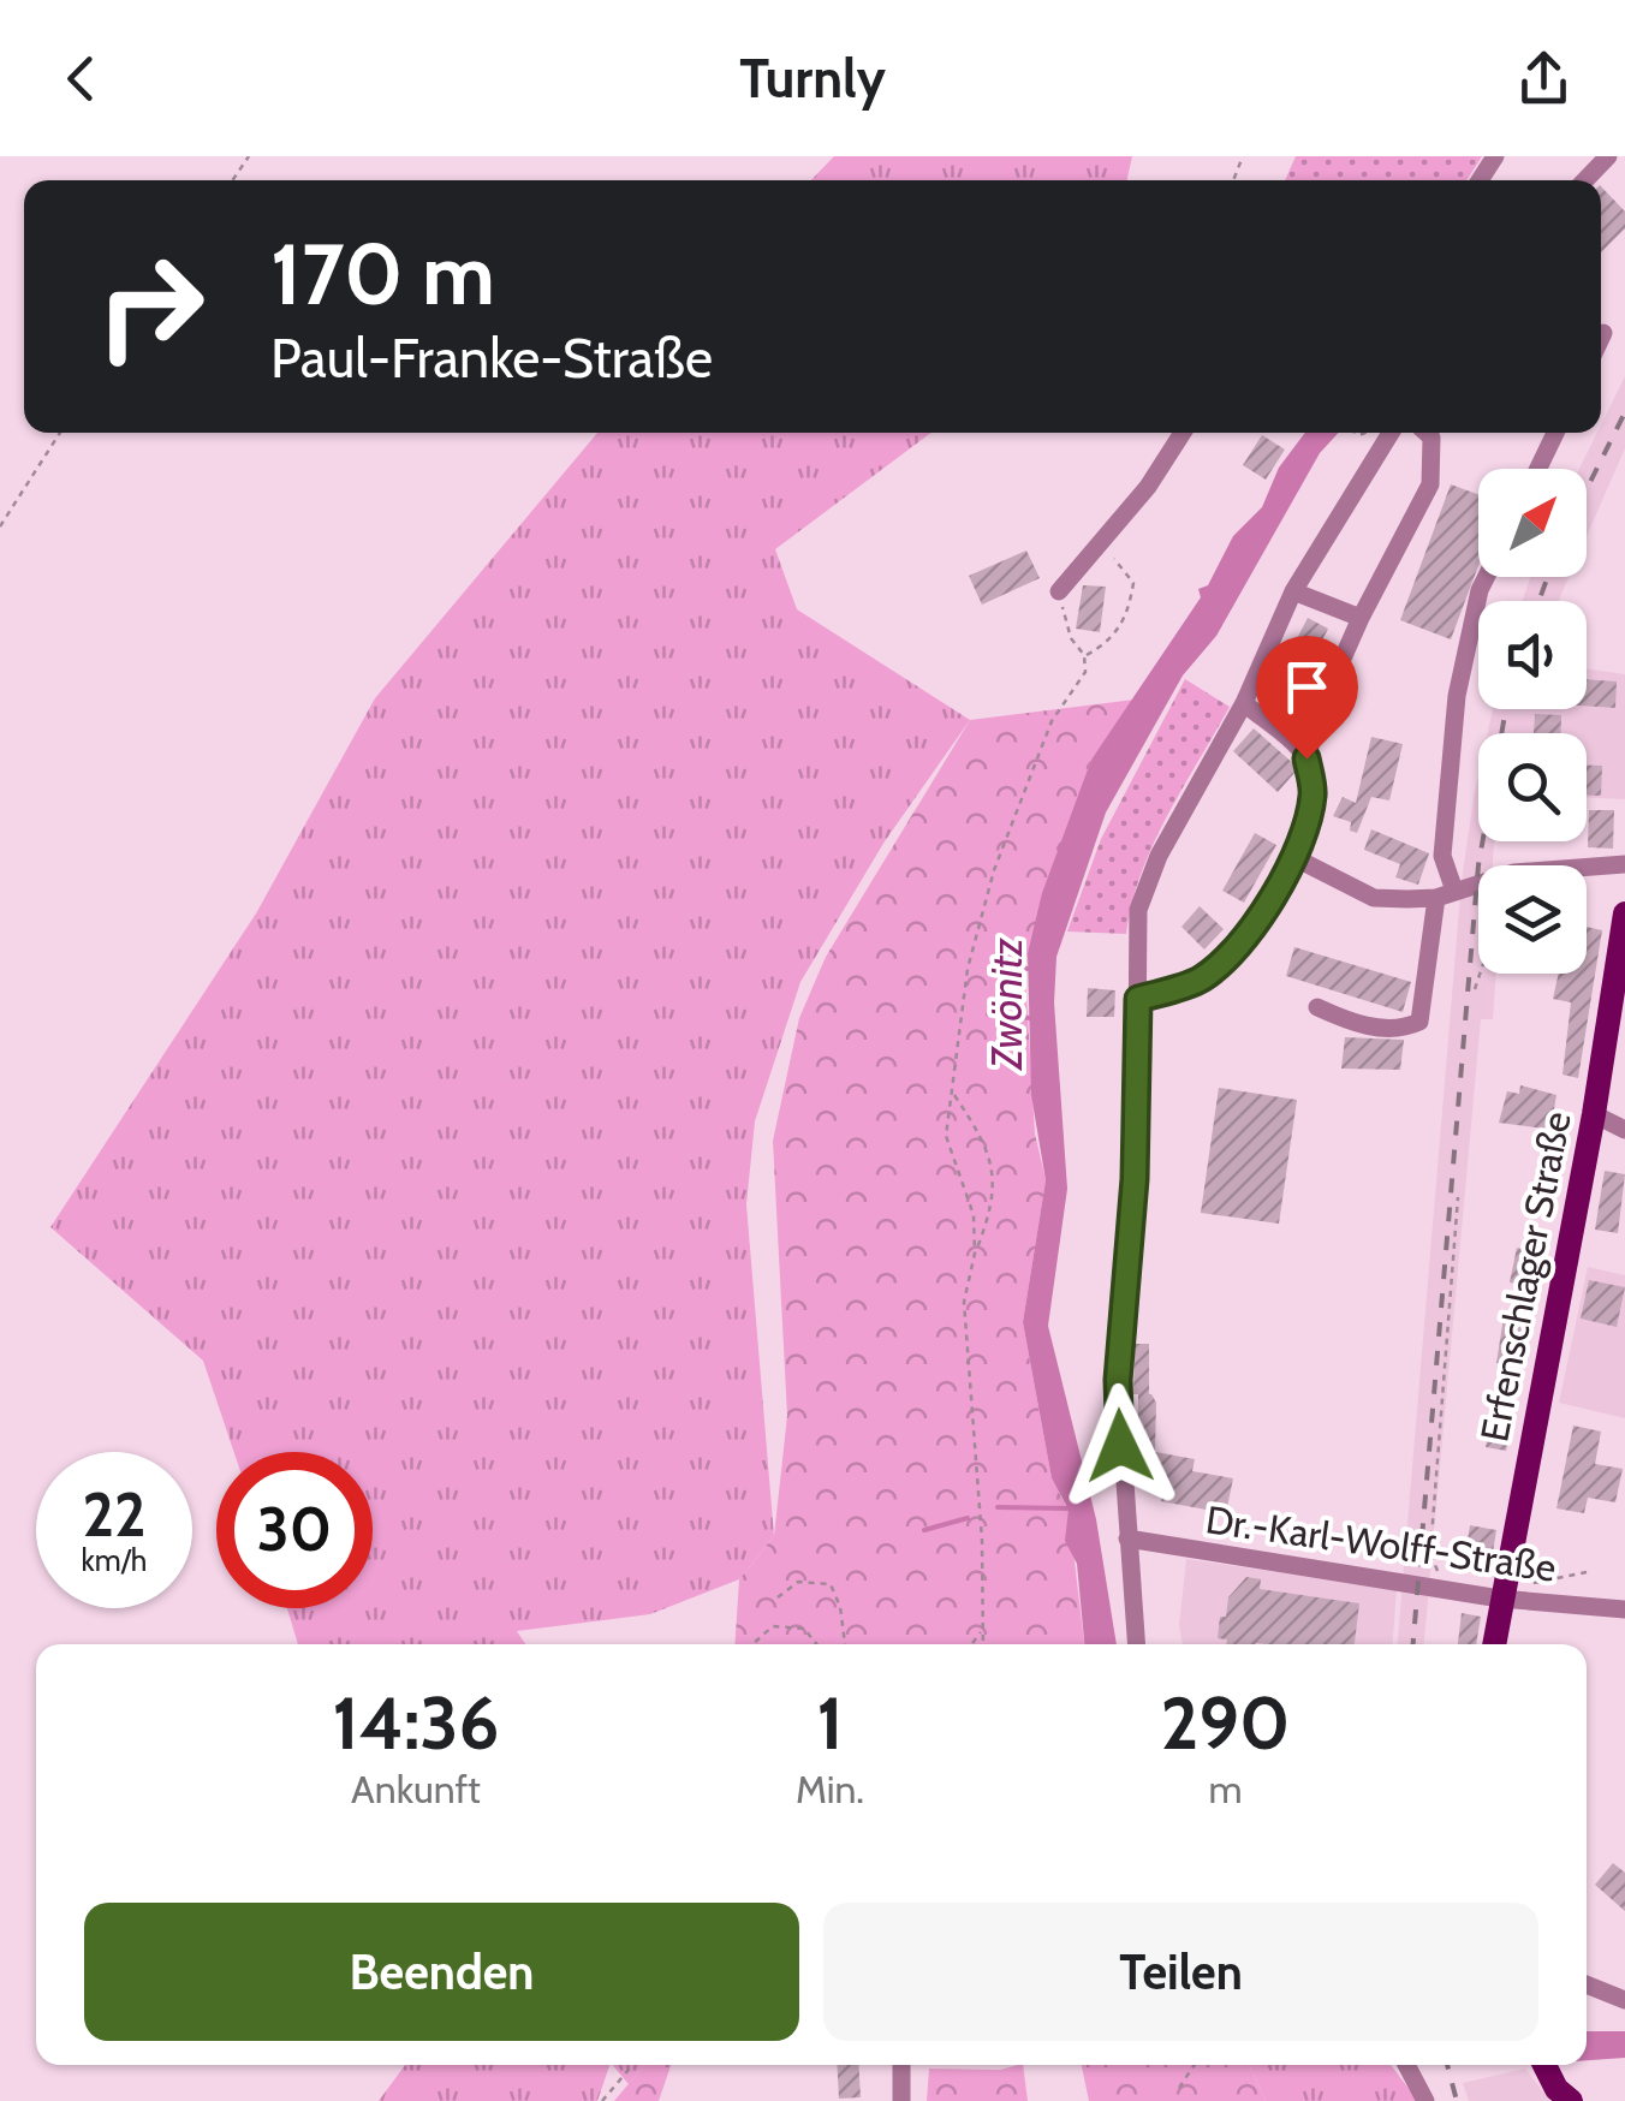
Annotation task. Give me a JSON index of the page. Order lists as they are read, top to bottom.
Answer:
{
  "streets": {
    "main road": ["Erfenschlager Straße"],
    "street": ["Dr.-Karl-Wolff-Straße"]
  },
  "crossings": [
    ["Erfenschlager Straße", "Dr.-Karl-Wolff-Straße"]
  ],
  "water": ["Zwönitz"],
  "north": "top right",
  "page": {
    "header": "Turnly",
    "turn": ["170 m", "Paul-Franke-Straße"],
    "speed": "22 km/h",
    "limit": "30",
    "eta": [
      "14:36",
      "Ankunft",
      "1",
      "Min.",
      "290",
      "m"
    ],
    "buttons": ["Beenden", "Teilen"]
  }
}
